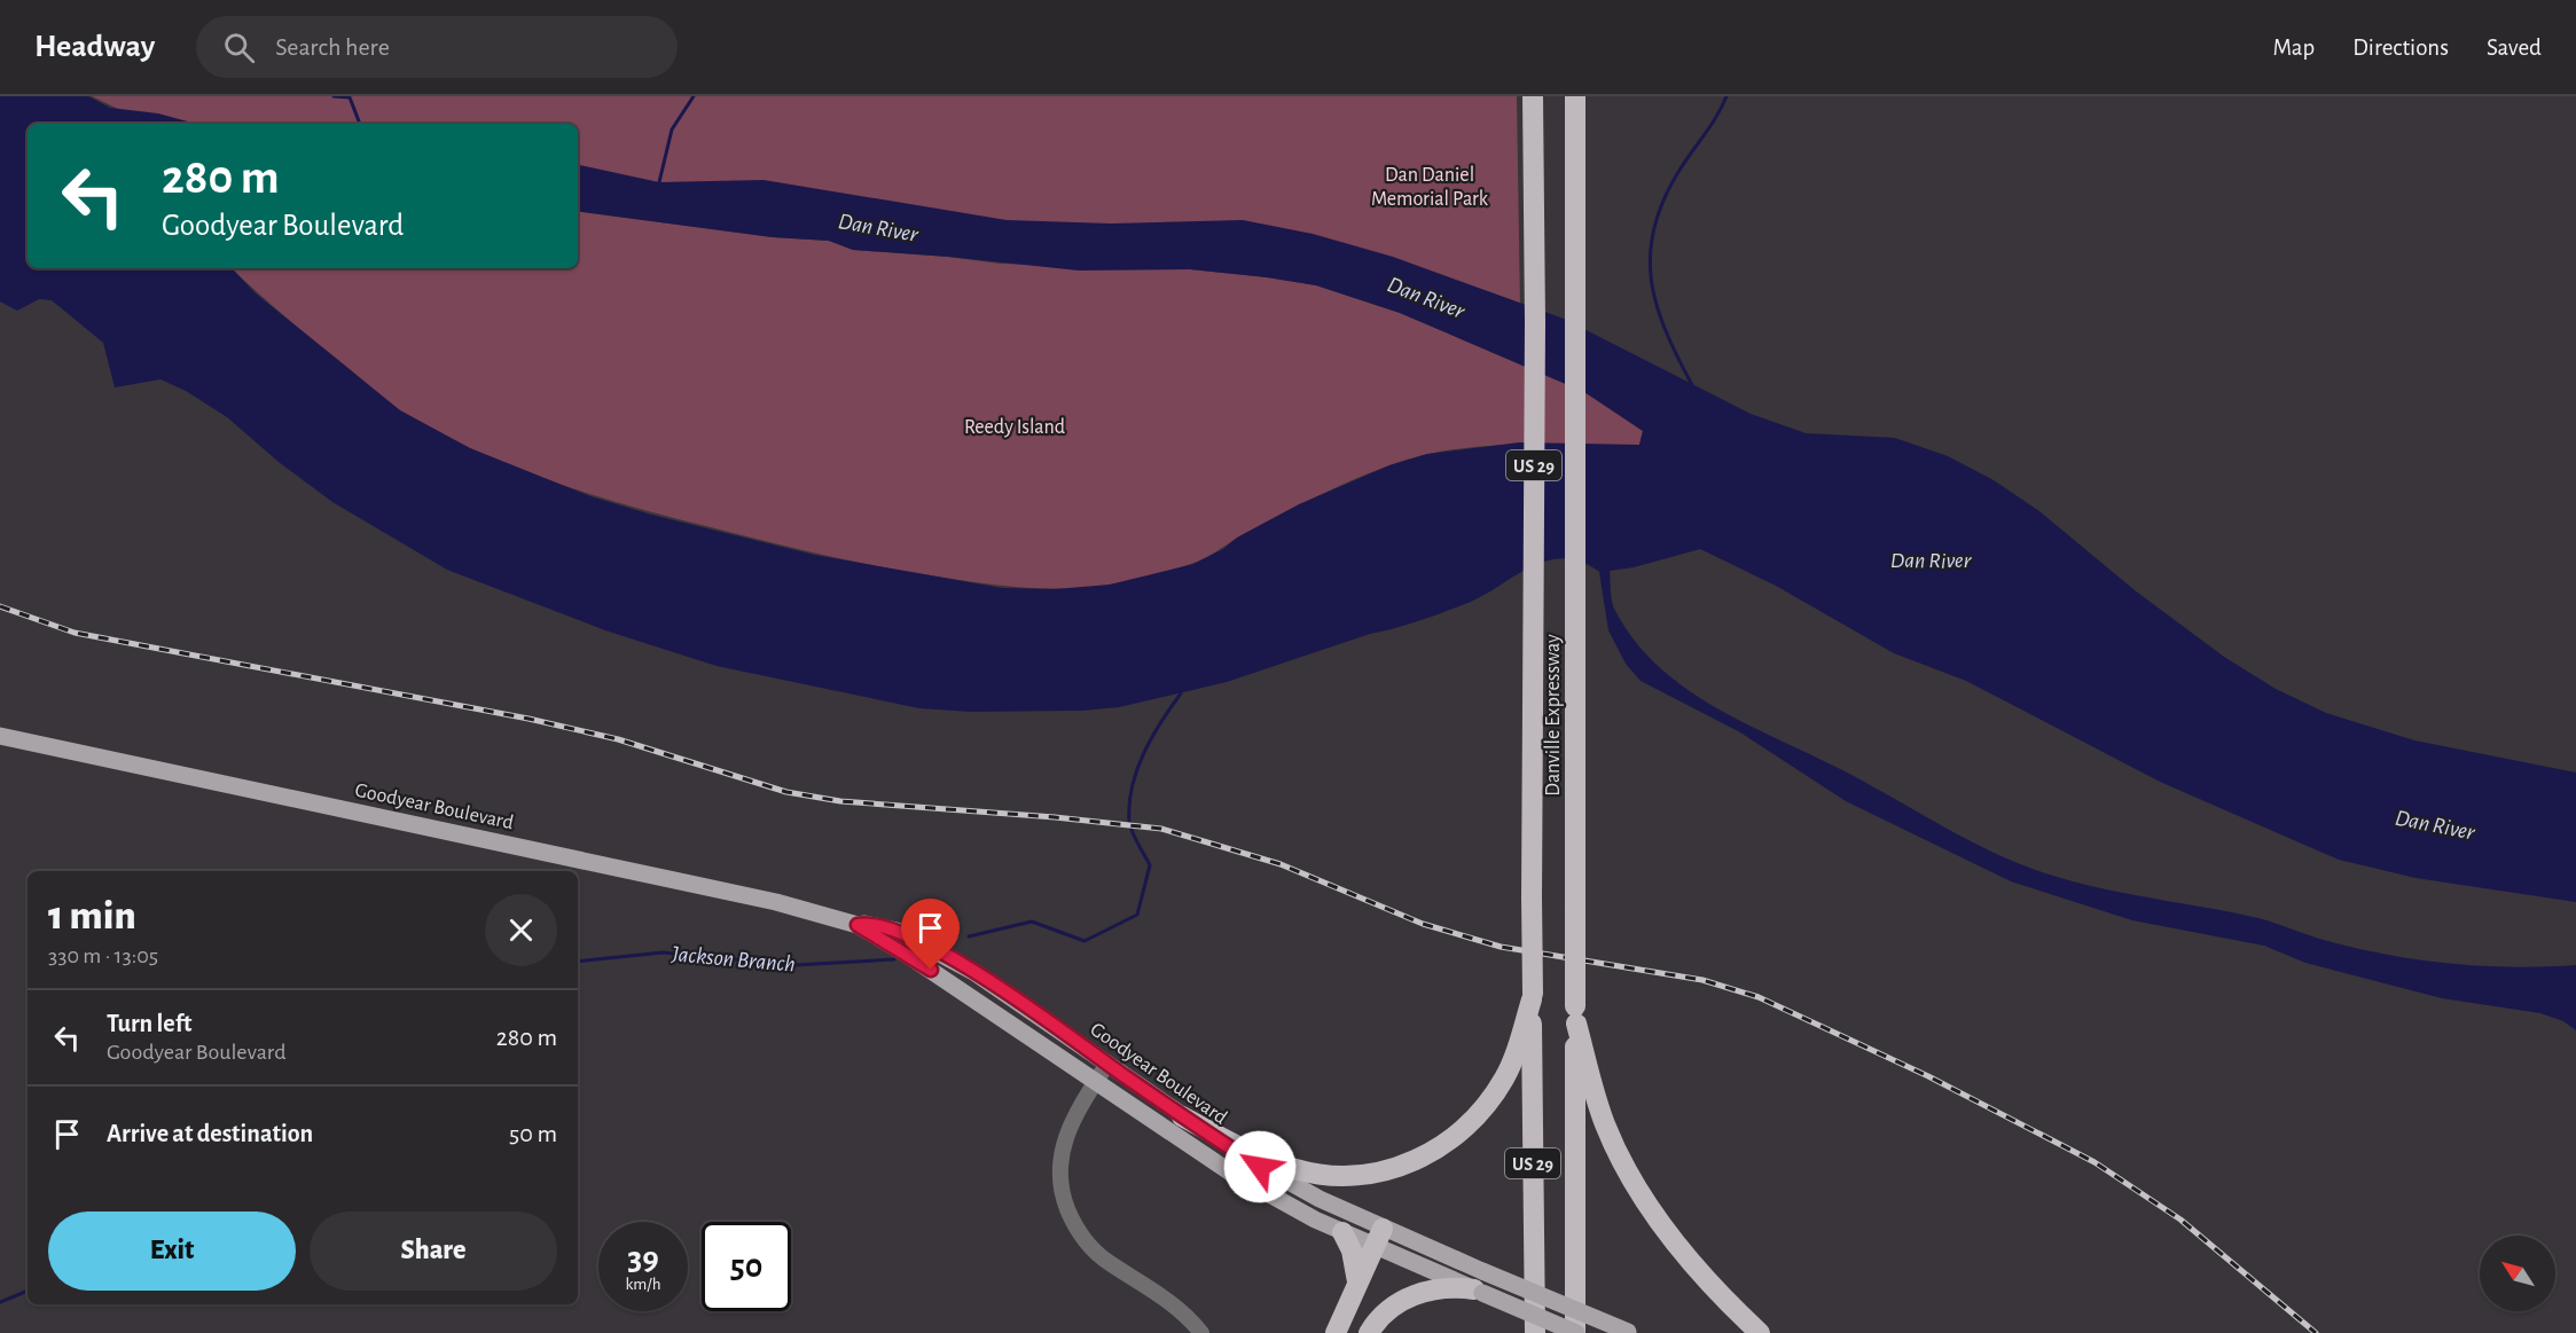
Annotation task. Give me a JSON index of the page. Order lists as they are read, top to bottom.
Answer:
{
  "streets": {
    "highway": ["US 29", "Danville Expressway"],
    "main road": ["Goodyear Boulevard"]
  },
  "crossings": [
    ["Danville Expressway", "Goodyear Boulevard"]
  ],
  "water": ["Dan River", "Jackson Branch"],
  "parks": ["Dan Daniel Memorial Park", "Reedy Island"],
  "north": "top left",
  "page": {
    "header": "Headway",
    "search": "Search here",
    "nav": ["Map", "Directions", "Saved"],
    "turn": ["280 m", "Goodyear Boulevard"],
    "heading": ["1 min", "330 m · 13:05"],
    "list": [
      {
        "name": "Turn left",
        "note": "Goodyear Boulevard",
        "value": "280 m"
      },
      {
        "name": "Arrive at destination",
        "value": "50 m"
      }
    ],
    "buttons": ["Exit", "Share"],
    "speed": "39 km/h",
    "limit": "50"
  }
}
